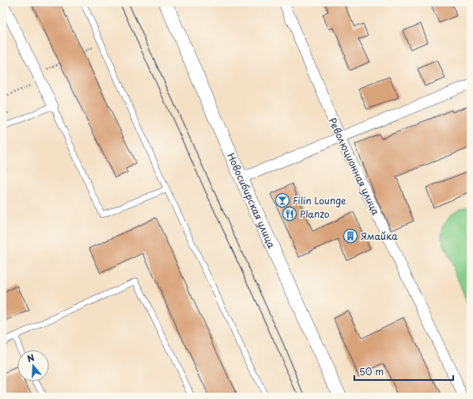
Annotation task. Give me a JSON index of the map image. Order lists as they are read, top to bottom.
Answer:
{
  "streets": {
    "street": ["Революционная улица", "Новосибирская улица"]
  },
  "places": {
    "bar": ["Filin Lounge"],
    "restaurant": ["Planzo"],
    "building": ["Ямайка"]
  },
  "scale_bar": "50 m",
  "north": "top"
}
